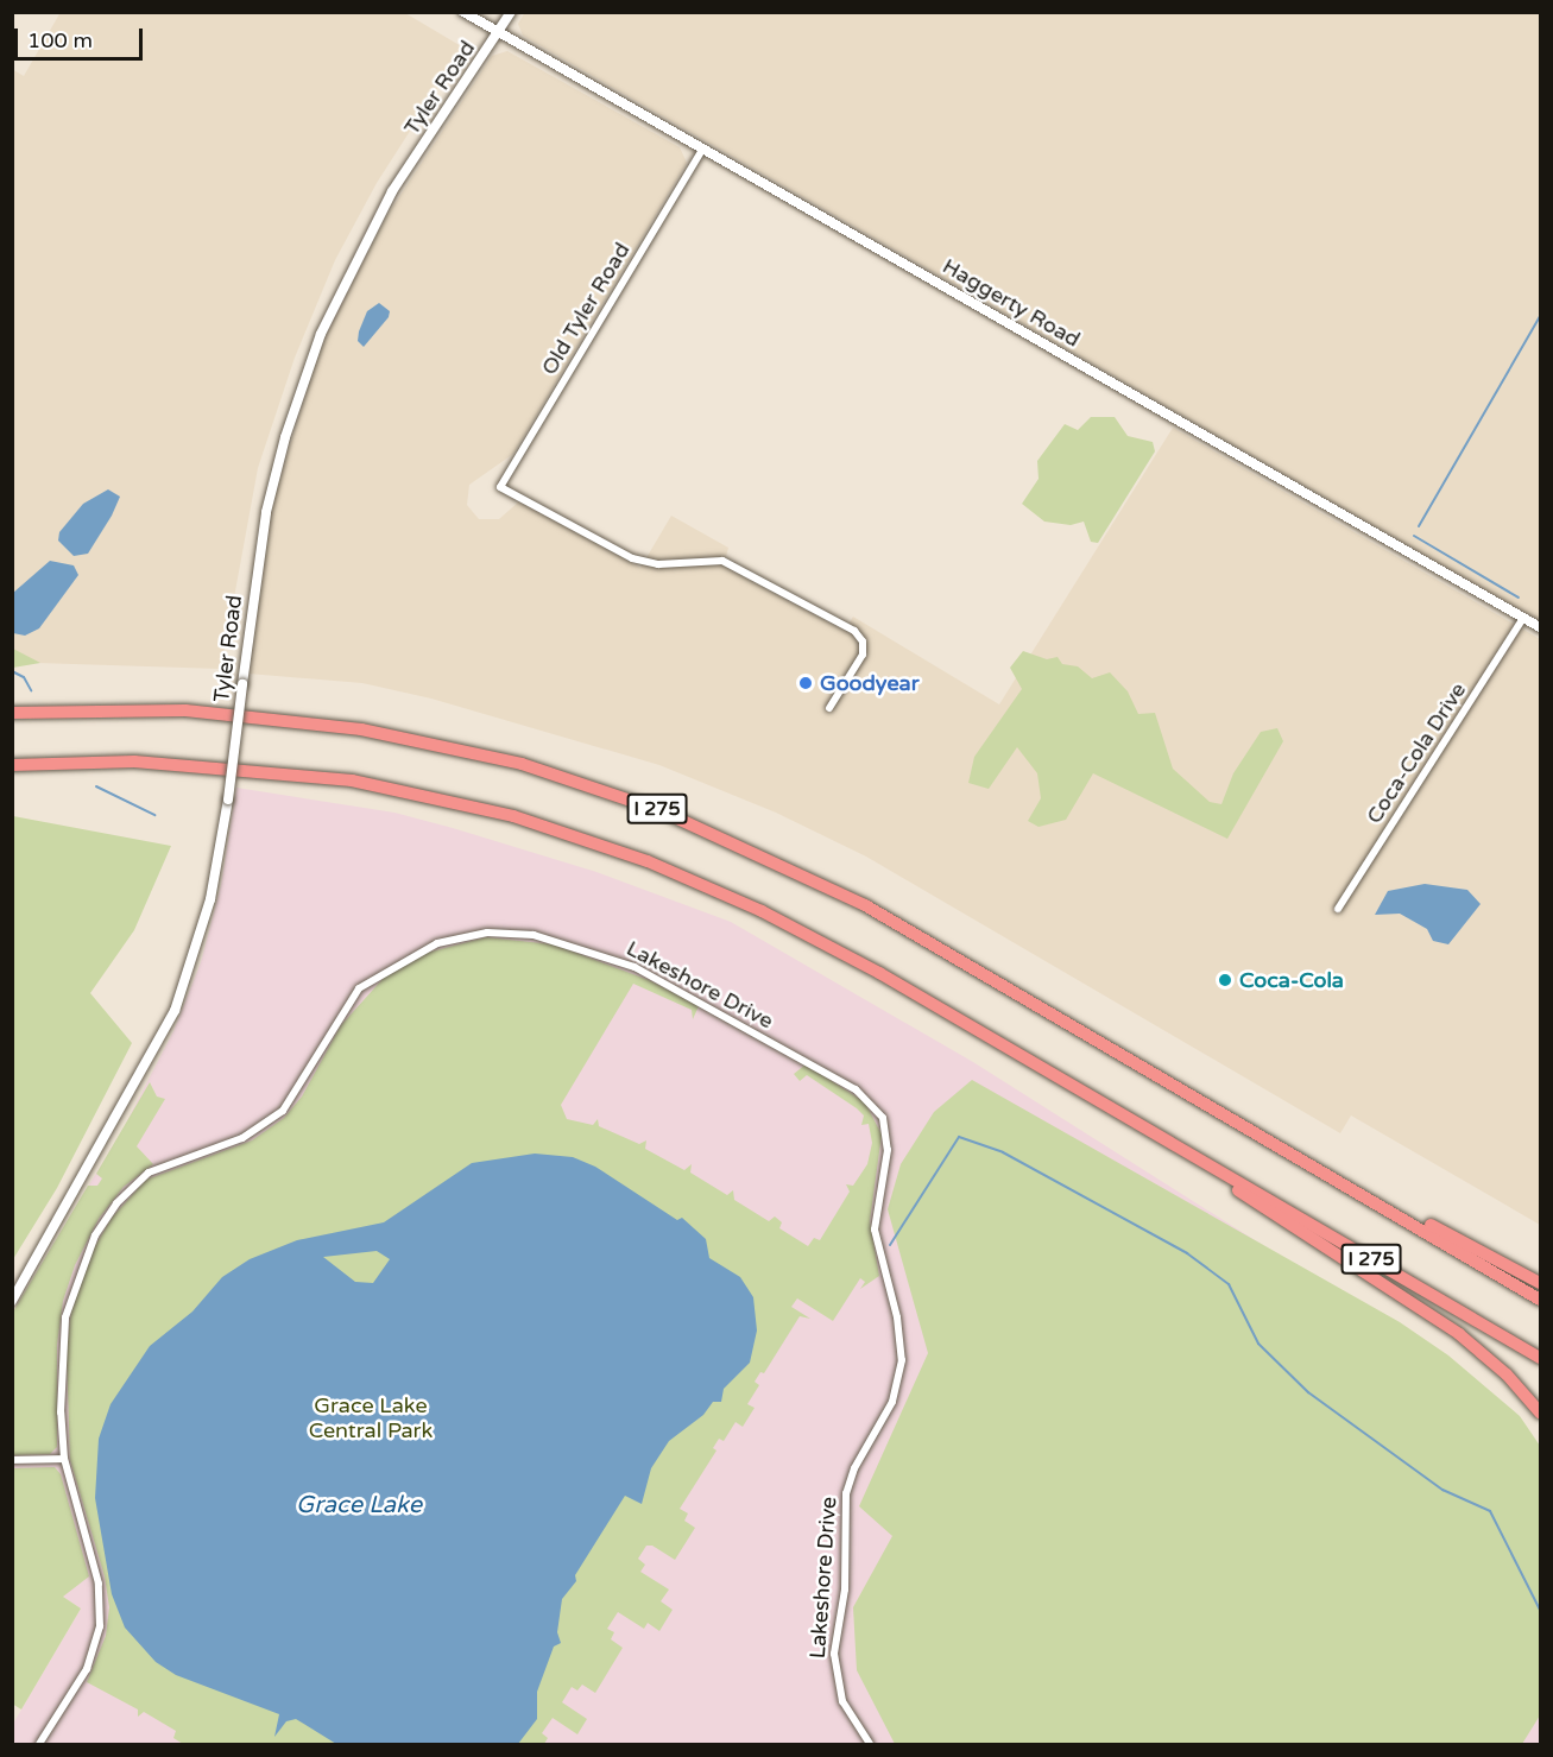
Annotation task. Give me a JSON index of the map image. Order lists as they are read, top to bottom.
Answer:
{
  "streets": {
    "highway": ["I 275"],
    "main road": ["Haggerty Road"],
    "street": [
      "Tyler Road",
      "Old Tyler Road",
      "Coca-Cola Drive",
      "Lakeshore Drive"
    ]
  },
  "crossings": [
    ["Tyler Road", "Haggerty Road"],
    ["Haggerty Road", "Old Tyler Road"],
    ["Haggerty Road", "Coca-Cola Drive"]
  ],
  "water": ["Grace Lake"],
  "parks": ["Grace Lake Central Park"],
  "places": ["Goodyear", "Coca-Cola"],
  "scale_bar": "100 m"
}
